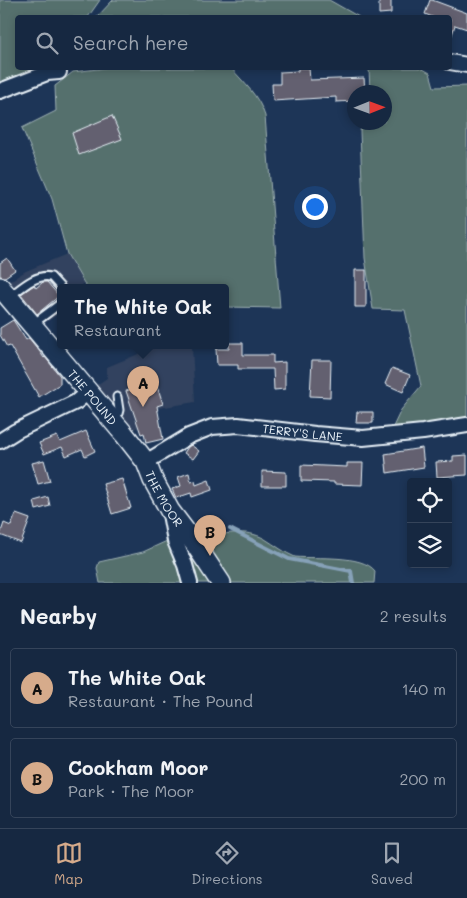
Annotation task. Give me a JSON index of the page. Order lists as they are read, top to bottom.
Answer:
{
  "streets": {
    "main road": ["THE POUND", "THE MOOR"],
    "street": ["TERRY'S LANE"]
  },
  "crossings": [
    ["THE POUND", "TERRY'S LANE"],
    ["THE POUND", "THE MOOR"],
    ["TERRY'S LANE", "THE MOOR"]
  ],
  "north": "right",
  "page": {
    "search": "Search here",
    "popup": ["The White Oak", "Restaurant"],
    "pins": ["A", "B"],
    "heading": ["Nearby", "2 results"],
    "list": [
      {
        "mark": "A",
        "name": "The White Oak",
        "note": "Restaurant · The Pound",
        "value": "140 m"
      },
      {
        "mark": "B",
        "name": "Cookham Moor",
        "note": "Park · The Moor",
        "value": "200 m"
      }
    ],
    "nav": ["Map", "Directions", "Saved"]
  }
}
